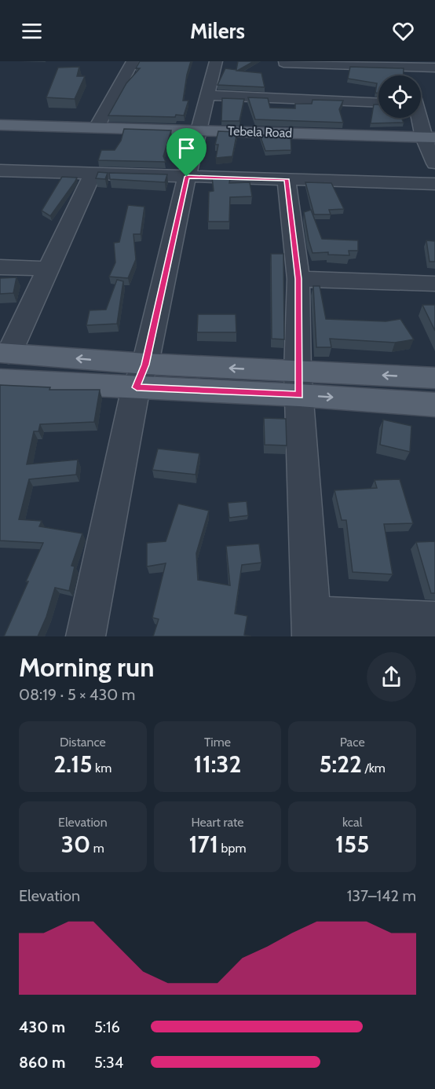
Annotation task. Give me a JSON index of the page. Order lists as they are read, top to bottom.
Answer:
{
  "streets": {
    "main road": ["Tebela Road"]
  },
  "page": {
    "header": "Milers",
    "heading": ["Morning run", "08:19 · 5 × 430 m"],
    "stats": [
      ["Distance", "2.15 km"],
      ["Time", "11:32"],
      ["Pace", "5:22 /km"],
      ["Elevation", "30 m"],
      ["Heart rate", "171 bpm"],
      ["kcal", "155"]
    ],
    "chart": ["Elevation", "137–142 m"],
    "list": [
      {
        "name": "430 m",
        "note": "5:16"
      },
      {
        "name": "860 m",
        "note": "5:34"
      }
    ]
  }
}
